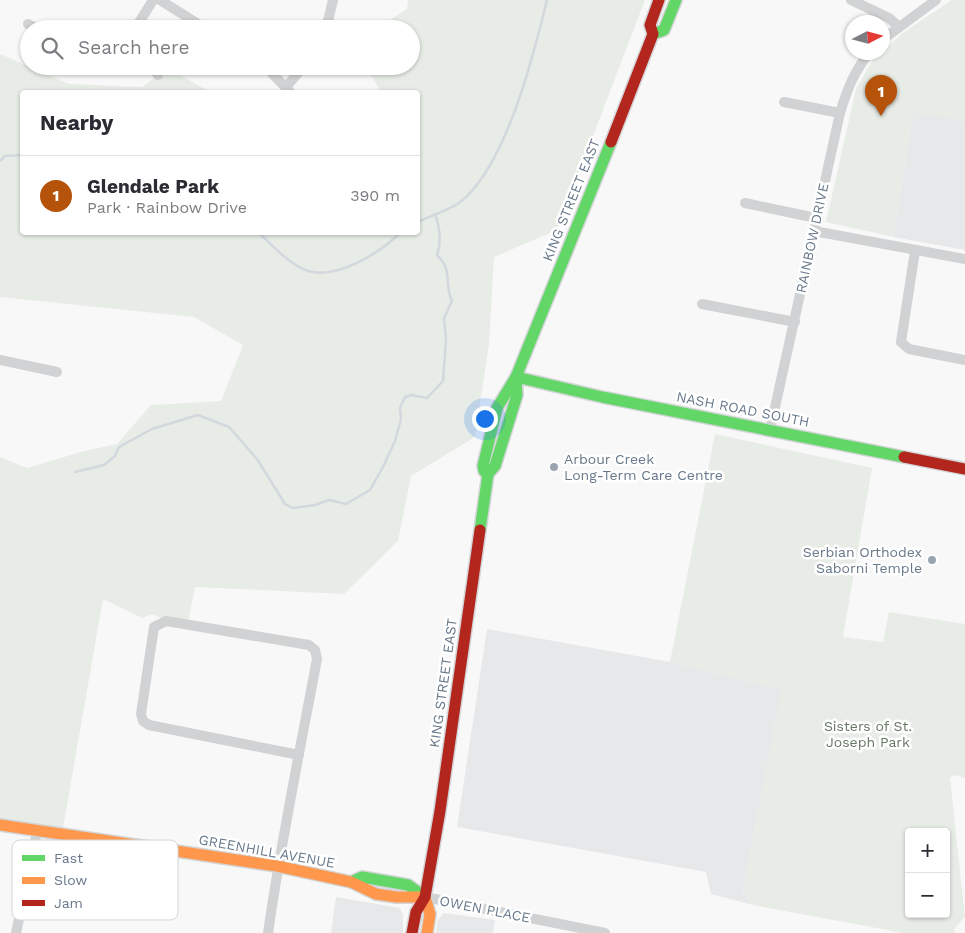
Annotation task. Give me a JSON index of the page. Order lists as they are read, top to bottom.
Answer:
{
  "streets": {
    "main road": ["KING STREET EAST", "NASH ROAD SOUTH", "GREENHILL AVENUE"],
    "street": ["RAINBOW DRIVE", "OWEN PLACE"]
  },
  "crossings": [
    ["KING STREET EAST", "NASH ROAD SOUTH"],
    ["KING STREET EAST", "GREENHILL AVENUE"],
    ["KING STREET EAST", "OWEN PLACE"],
    ["RAINBOW DRIVE", "NASH ROAD SOUTH"],
    ["GREENHILL AVENUE", "OWEN PLACE"]
  ],
  "parks": ["Sisters of St. Joseph Park"],
  "places": ["Arbour Creek Long-Term Care Centre", "Serbian Orthodex Saborni Temple"],
  "legend": ["Fast", "Slow", "Jam"],
  "north": "right",
  "page": {
    "search": "Search here",
    "pins": "1",
    "heading": "Nearby",
    "list": [
      {
        "mark": "1",
        "name": "Glendale Park",
        "note": "Park · Rainbow Drive",
        "value": "390 m"
      }
    ],
    "map_buttons": ["+", "−"]
  }
}
